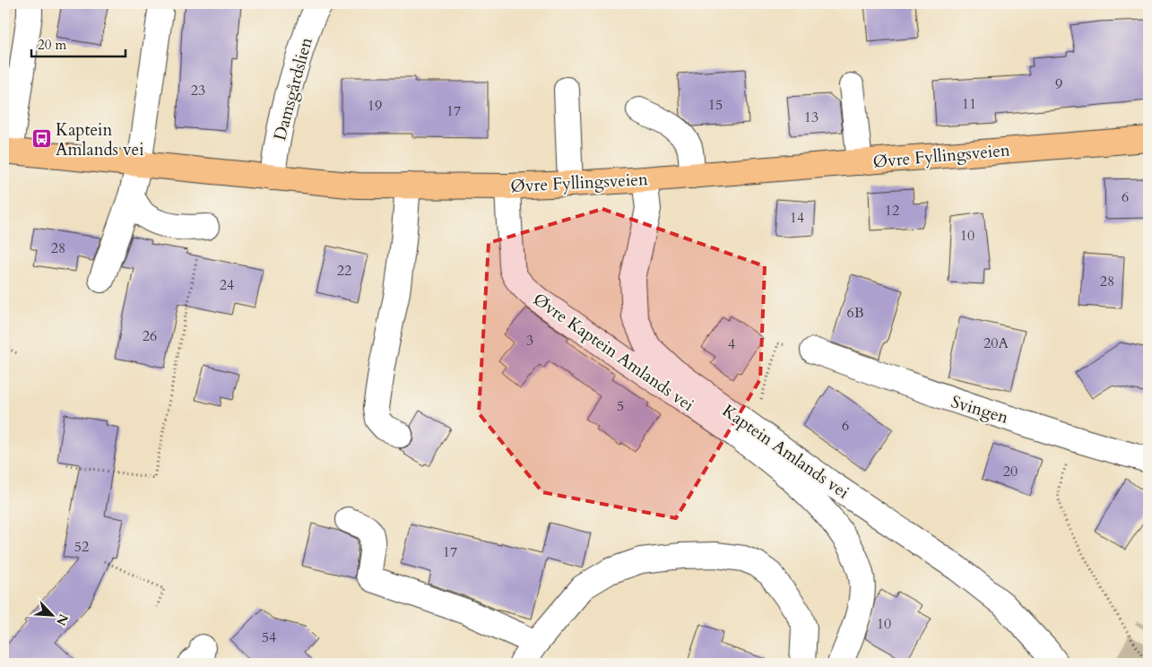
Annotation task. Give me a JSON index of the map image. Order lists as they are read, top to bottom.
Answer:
{
  "streets": {
    "main road": ["Øvre Fyllingsveien"],
    "street": [
      "Damsgårdslien",
      "Øvre Kaptein Amlands vei",
      "Svingen",
      "Kaptein Amlands vei"
    ]
  },
  "crossings": [
    ["Damsgårdslien", "Øvre Fyllingsveien"],
    ["Øvre Fyllingsveien", "Øvre Kaptein Amlands vei"],
    ["Øvre Fyllingsveien", "Kaptein Amlands vei"]
  ],
  "places": {
    "bus stop": ["Kaptein Amlands vei"]
  },
  "house_numbers": [
    "9",
    "23",
    "11",
    "15",
    "19",
    "17",
    "13",
    "6",
    "12",
    "14",
    "10",
    "28",
    "22",
    "28",
    "24",
    "6B",
    "26",
    "3",
    "20A",
    "4",
    "5",
    "6",
    "20",
    "52",
    "17",
    "10",
    "54"
  ],
  "scale_bar": "20 m",
  "north": "bottom right"
}
